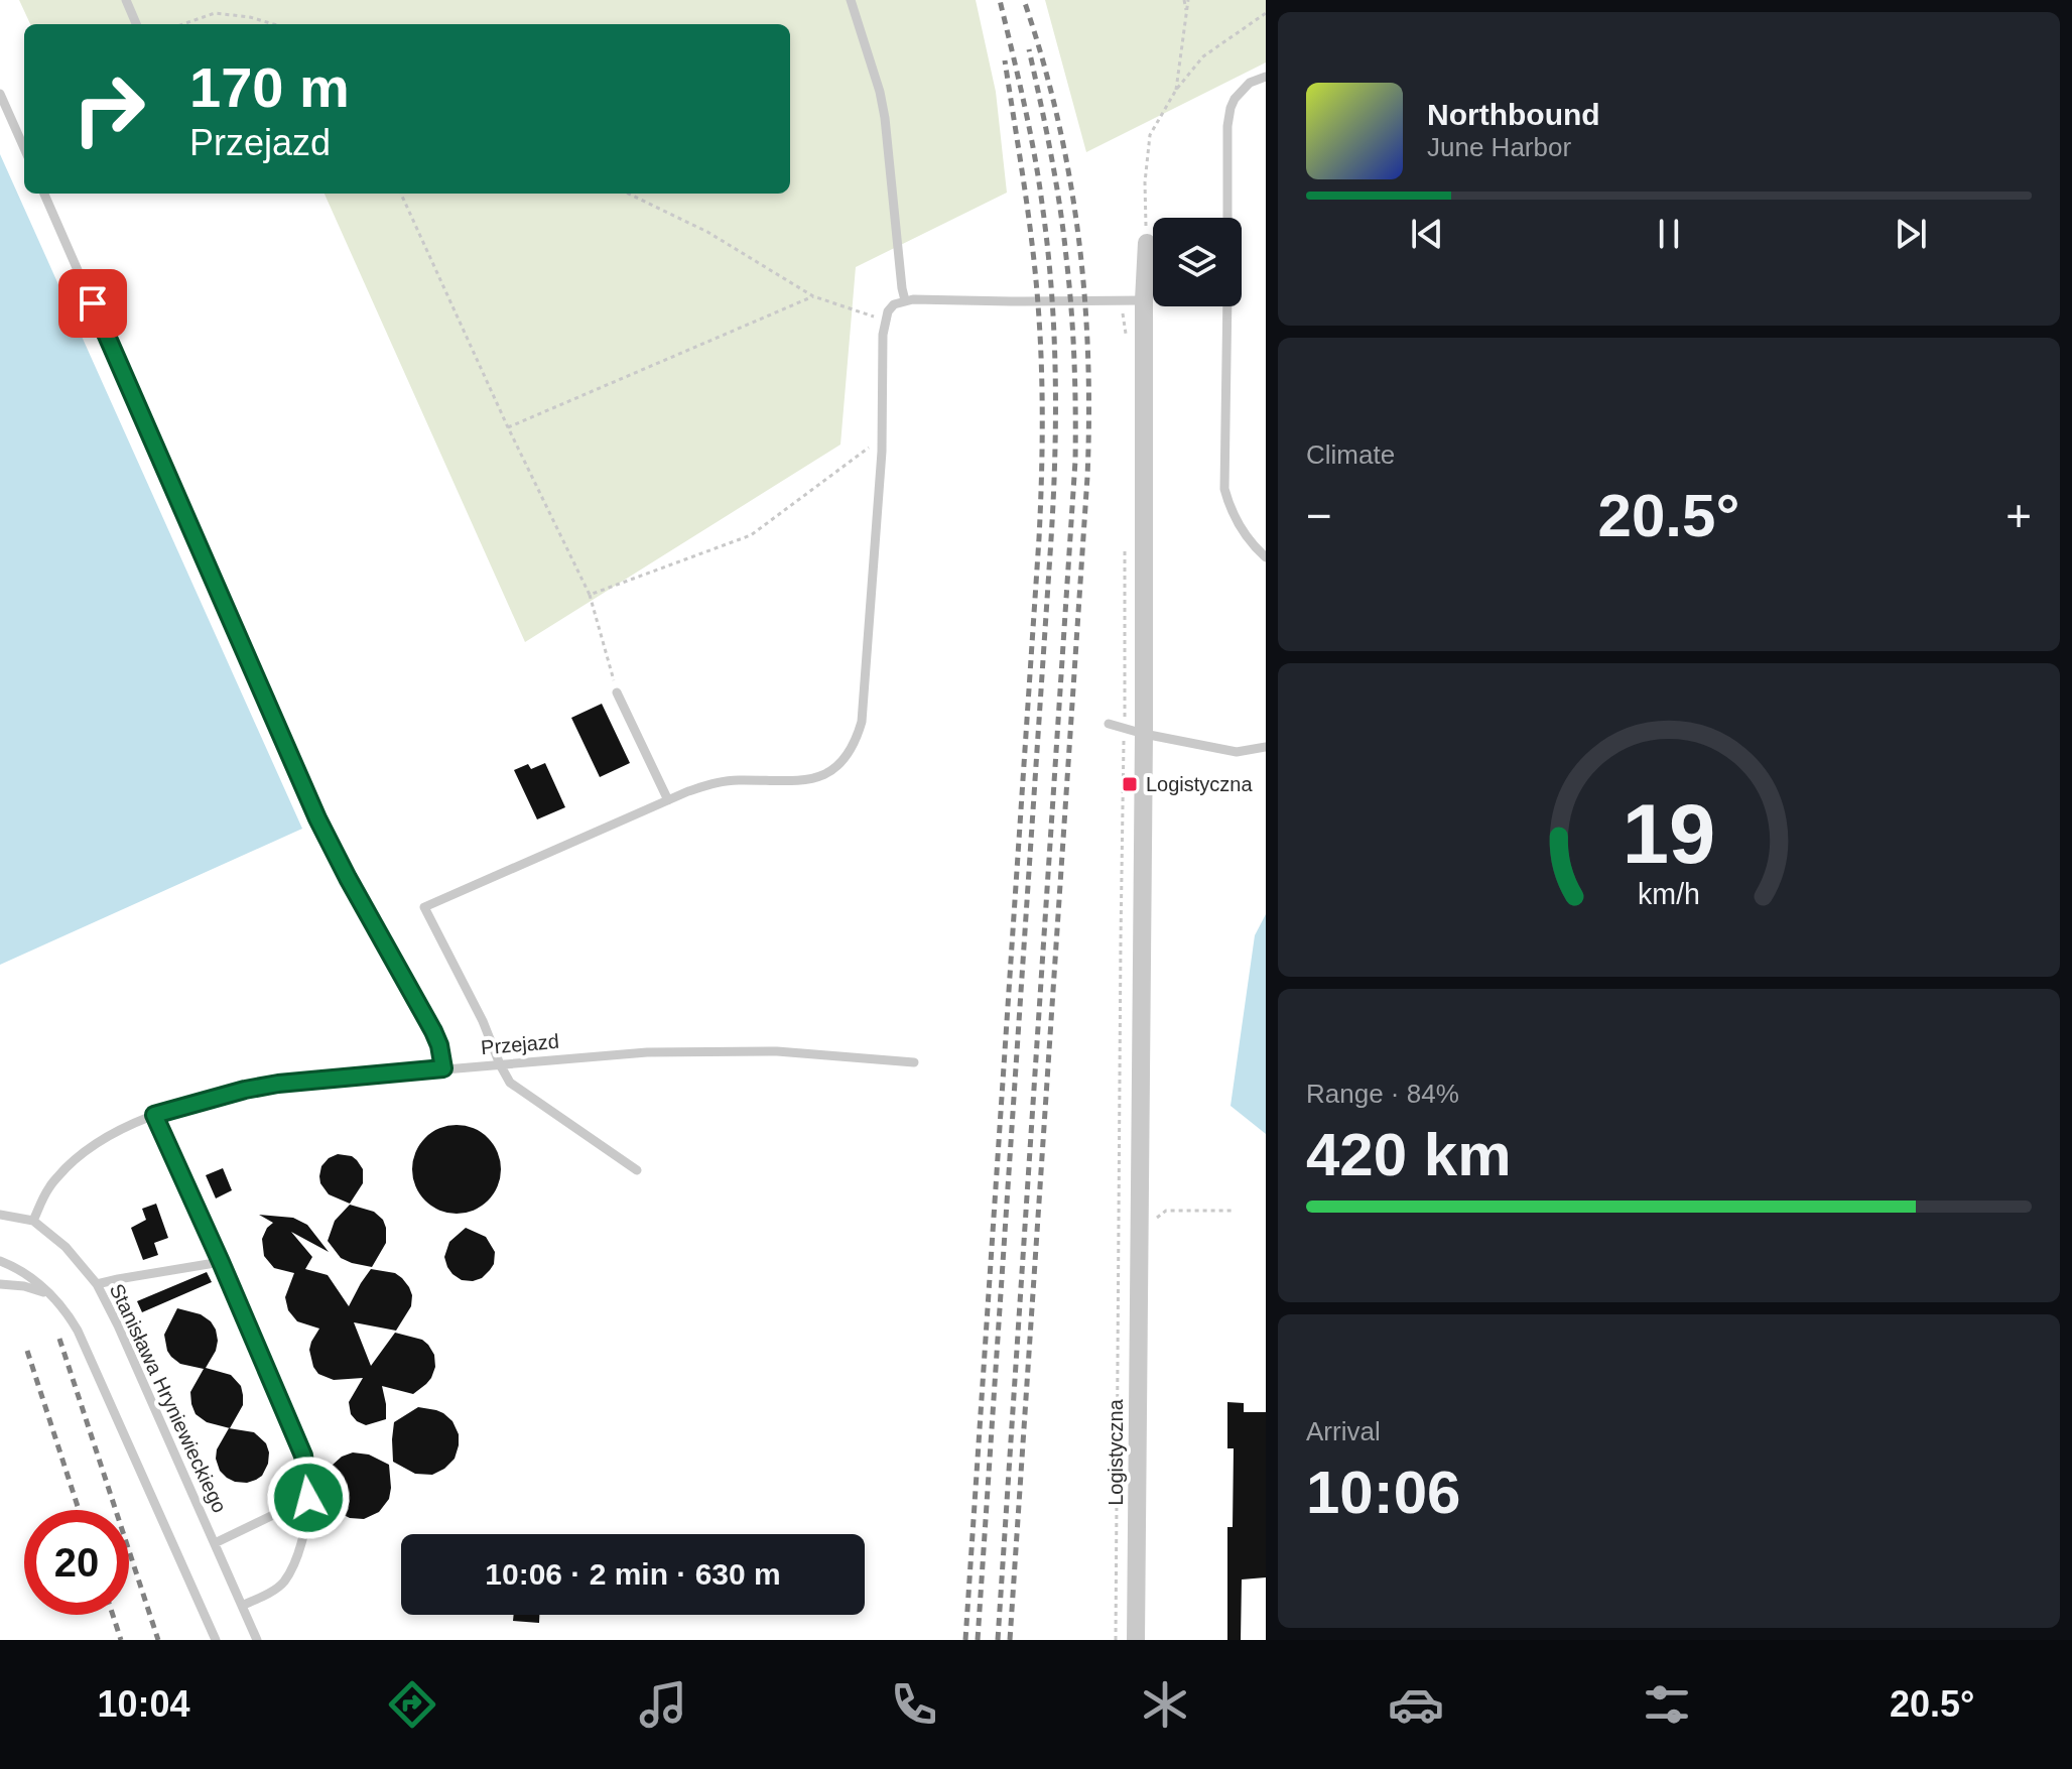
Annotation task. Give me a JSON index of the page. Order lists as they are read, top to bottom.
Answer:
{
  "streets": {
    "street": ["Logistyczna"],
    "lane": ["Przejazd", "Stanisława Hryniewieckiego"]
  },
  "crossings": [
    ["Przejazd", "Stanisława Hryniewieckiego"]
  ],
  "places": {
    "transit": ["Logistyczna"]
  },
  "page": {
    "turn": ["170 m", "Przejazd"],
    "song": ["Northbound", "June Harbor"],
    "tile": [
      "Climate",
      ["Range · 84%", "420 km"],
      ["Arrival", "10:06"]
    ],
    "heat": ["−", "20.5°", "+"],
    "limit": "20",
    "trip": "10:06 · 2 min · 630 m",
    "tabs": ["10:04", "20.5°"],
    "gauge": ["19", "km/h"]
  }
}
